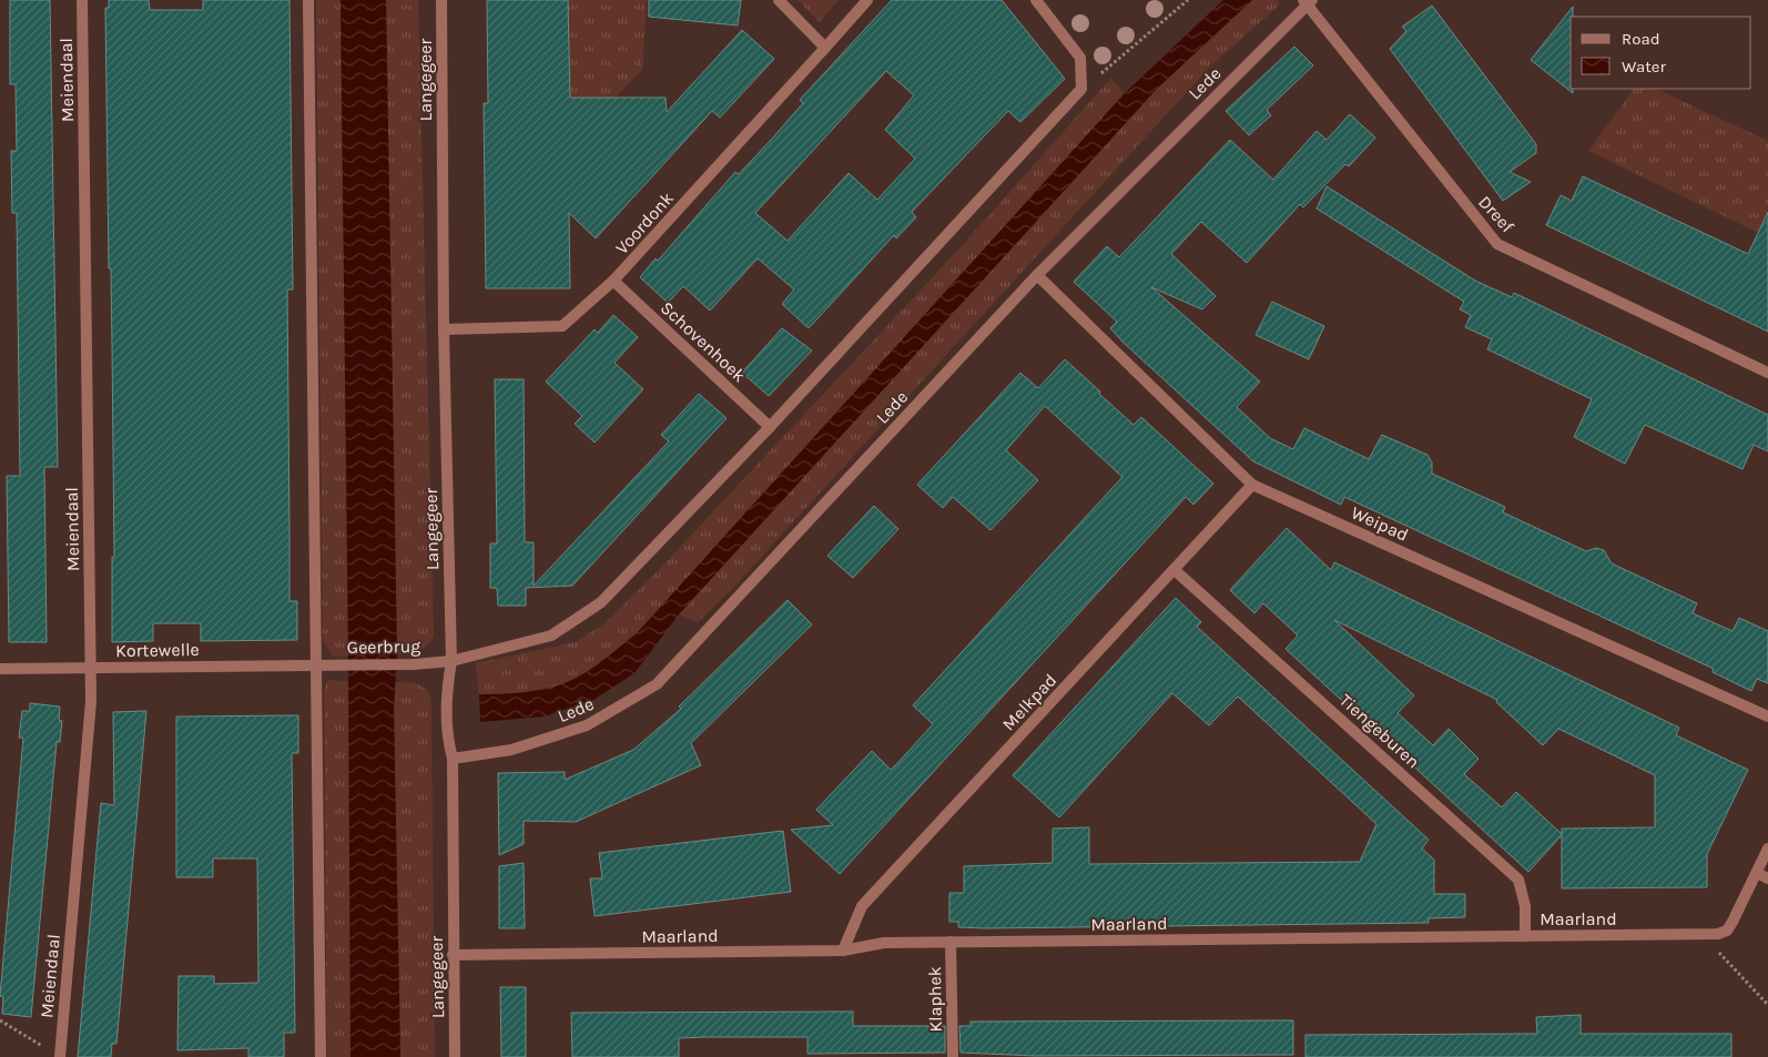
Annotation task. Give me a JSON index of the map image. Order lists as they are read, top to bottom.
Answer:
{
  "streets": {
    "street": [
      "Meiendaal",
      "Langegeer",
      "Lede",
      "Dreef",
      "Voordonk",
      "Schovenhoek",
      "Weipad",
      "Geerbrug",
      "Kortewelle",
      "Melkpad",
      "Tiengeburen",
      "Maarland",
      "Klaphek"
    ]
  },
  "crossings": [
    ["Meiendaal", "Kortewelle"],
    ["Langegeer", "Lede"],
    ["Langegeer", "Voordonk"],
    ["Langegeer", "Geerbrug"],
    ["Langegeer", "Maarland"],
    ["Lede", "Dreef"],
    ["Lede", "Weipad"],
    ["Voordonk", "Schovenhoek"],
    ["Weipad", "Melkpad"],
    ["Geerbrug", "Kortewelle"],
    ["Melkpad", "Tiengeburen"],
    ["Melkpad", "Maarland"],
    ["Tiengeburen", "Maarland"],
    ["Maarland", "Klaphek"]
  ],
  "legend": ["Road", "Water"]
}
